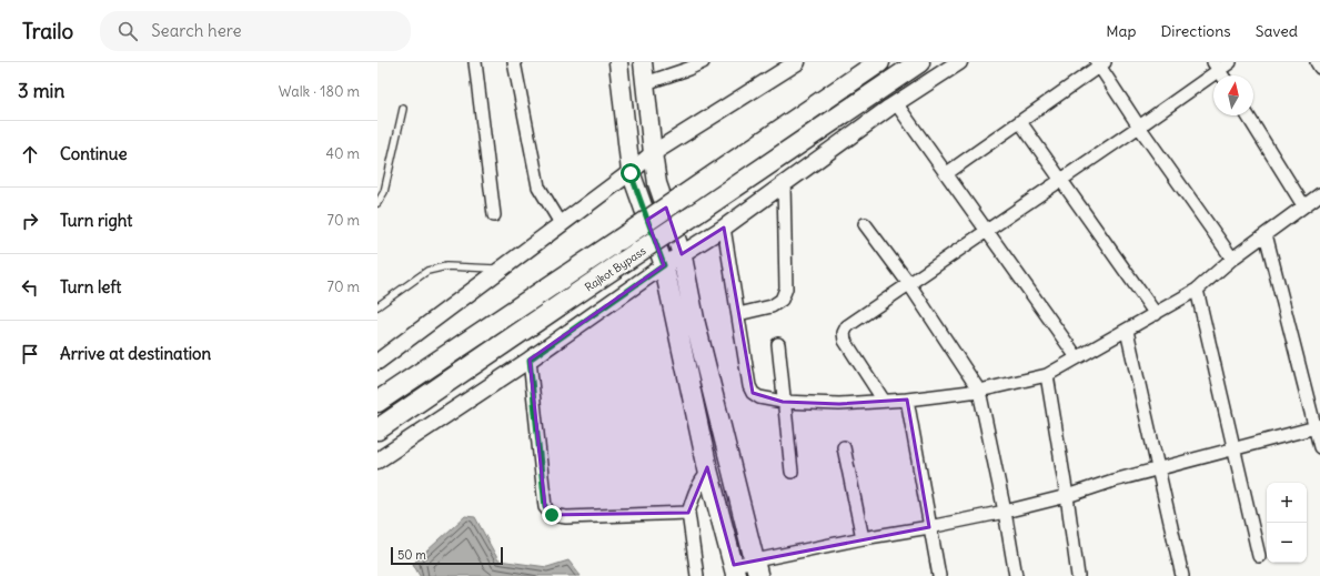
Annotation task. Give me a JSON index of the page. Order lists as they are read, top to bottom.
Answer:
{
  "streets": {
    "highway": ["Rajkot Bypass"]
  },
  "scale_bar": "50 m",
  "north": "top",
  "page": {
    "header": "Trailo",
    "search": "Search here",
    "nav": ["Map", "Directions", "Saved"],
    "heading": ["3 min", "Walk · 180 m"],
    "list": [
      ["Continue", "40 m"],
      ["Turn right", "70 m"],
      ["Turn left", "70 m"],
      "Arrive at destination"
    ],
    "map_buttons": ["+", "−"],
    "scale": "50 m"
  }
}
